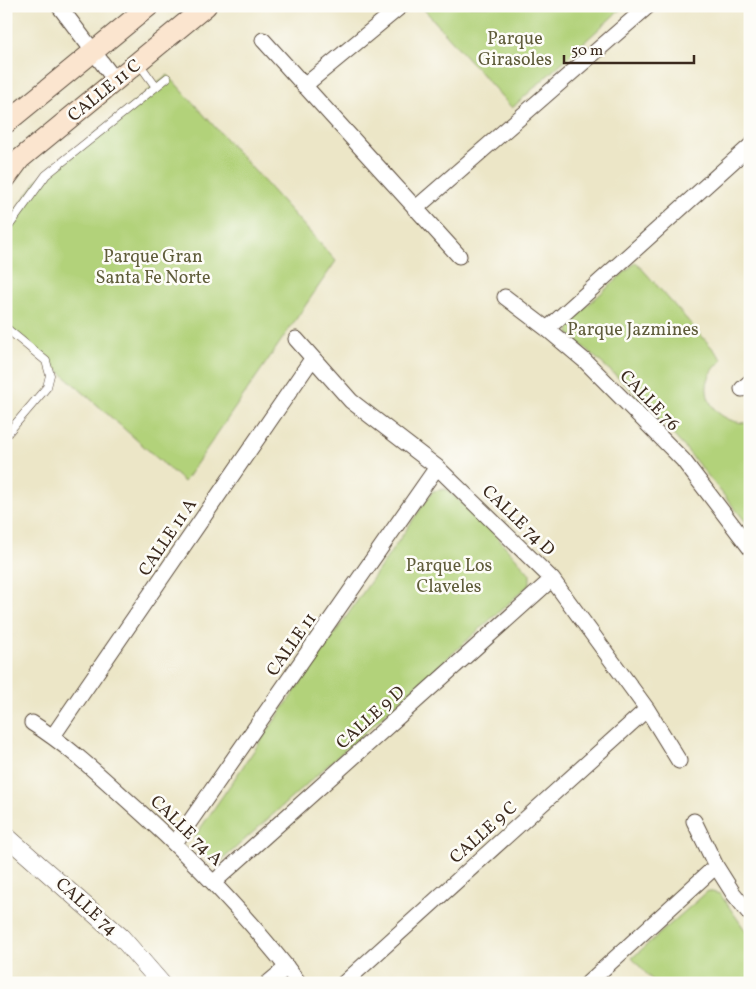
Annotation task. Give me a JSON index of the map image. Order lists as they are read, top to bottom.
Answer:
{
  "streets": {
    "main road": ["CALLE 11 C"],
    "street": [
      "CALLE 76",
      "CALLE 74 D",
      "CALLE 11 A",
      "CALLE 11",
      "CALLE 9 D",
      "CALLE 74 A",
      "CALLE 9 C",
      "CALLE 74"
    ]
  },
  "crossings": [
    ["CALLE 74 D", "CALLE 11 A"],
    ["CALLE 74 D", "CALLE 11"],
    ["CALLE 74 D", "CALLE 9 D"],
    ["CALLE 74 D", "CALLE 9 C"],
    ["CALLE 11 A", "CALLE 74 A"],
    ["CALLE 11", "CALLE 74 A"],
    ["CALLE 9 D", "CALLE 74 A"]
  ],
  "parks": [
    "Parque Girasoles",
    "Parque Gran Santa Fe Norte",
    "Parque Jazmines",
    "Parque Los Claveles"
  ],
  "scale_bar": "50 m"
}
